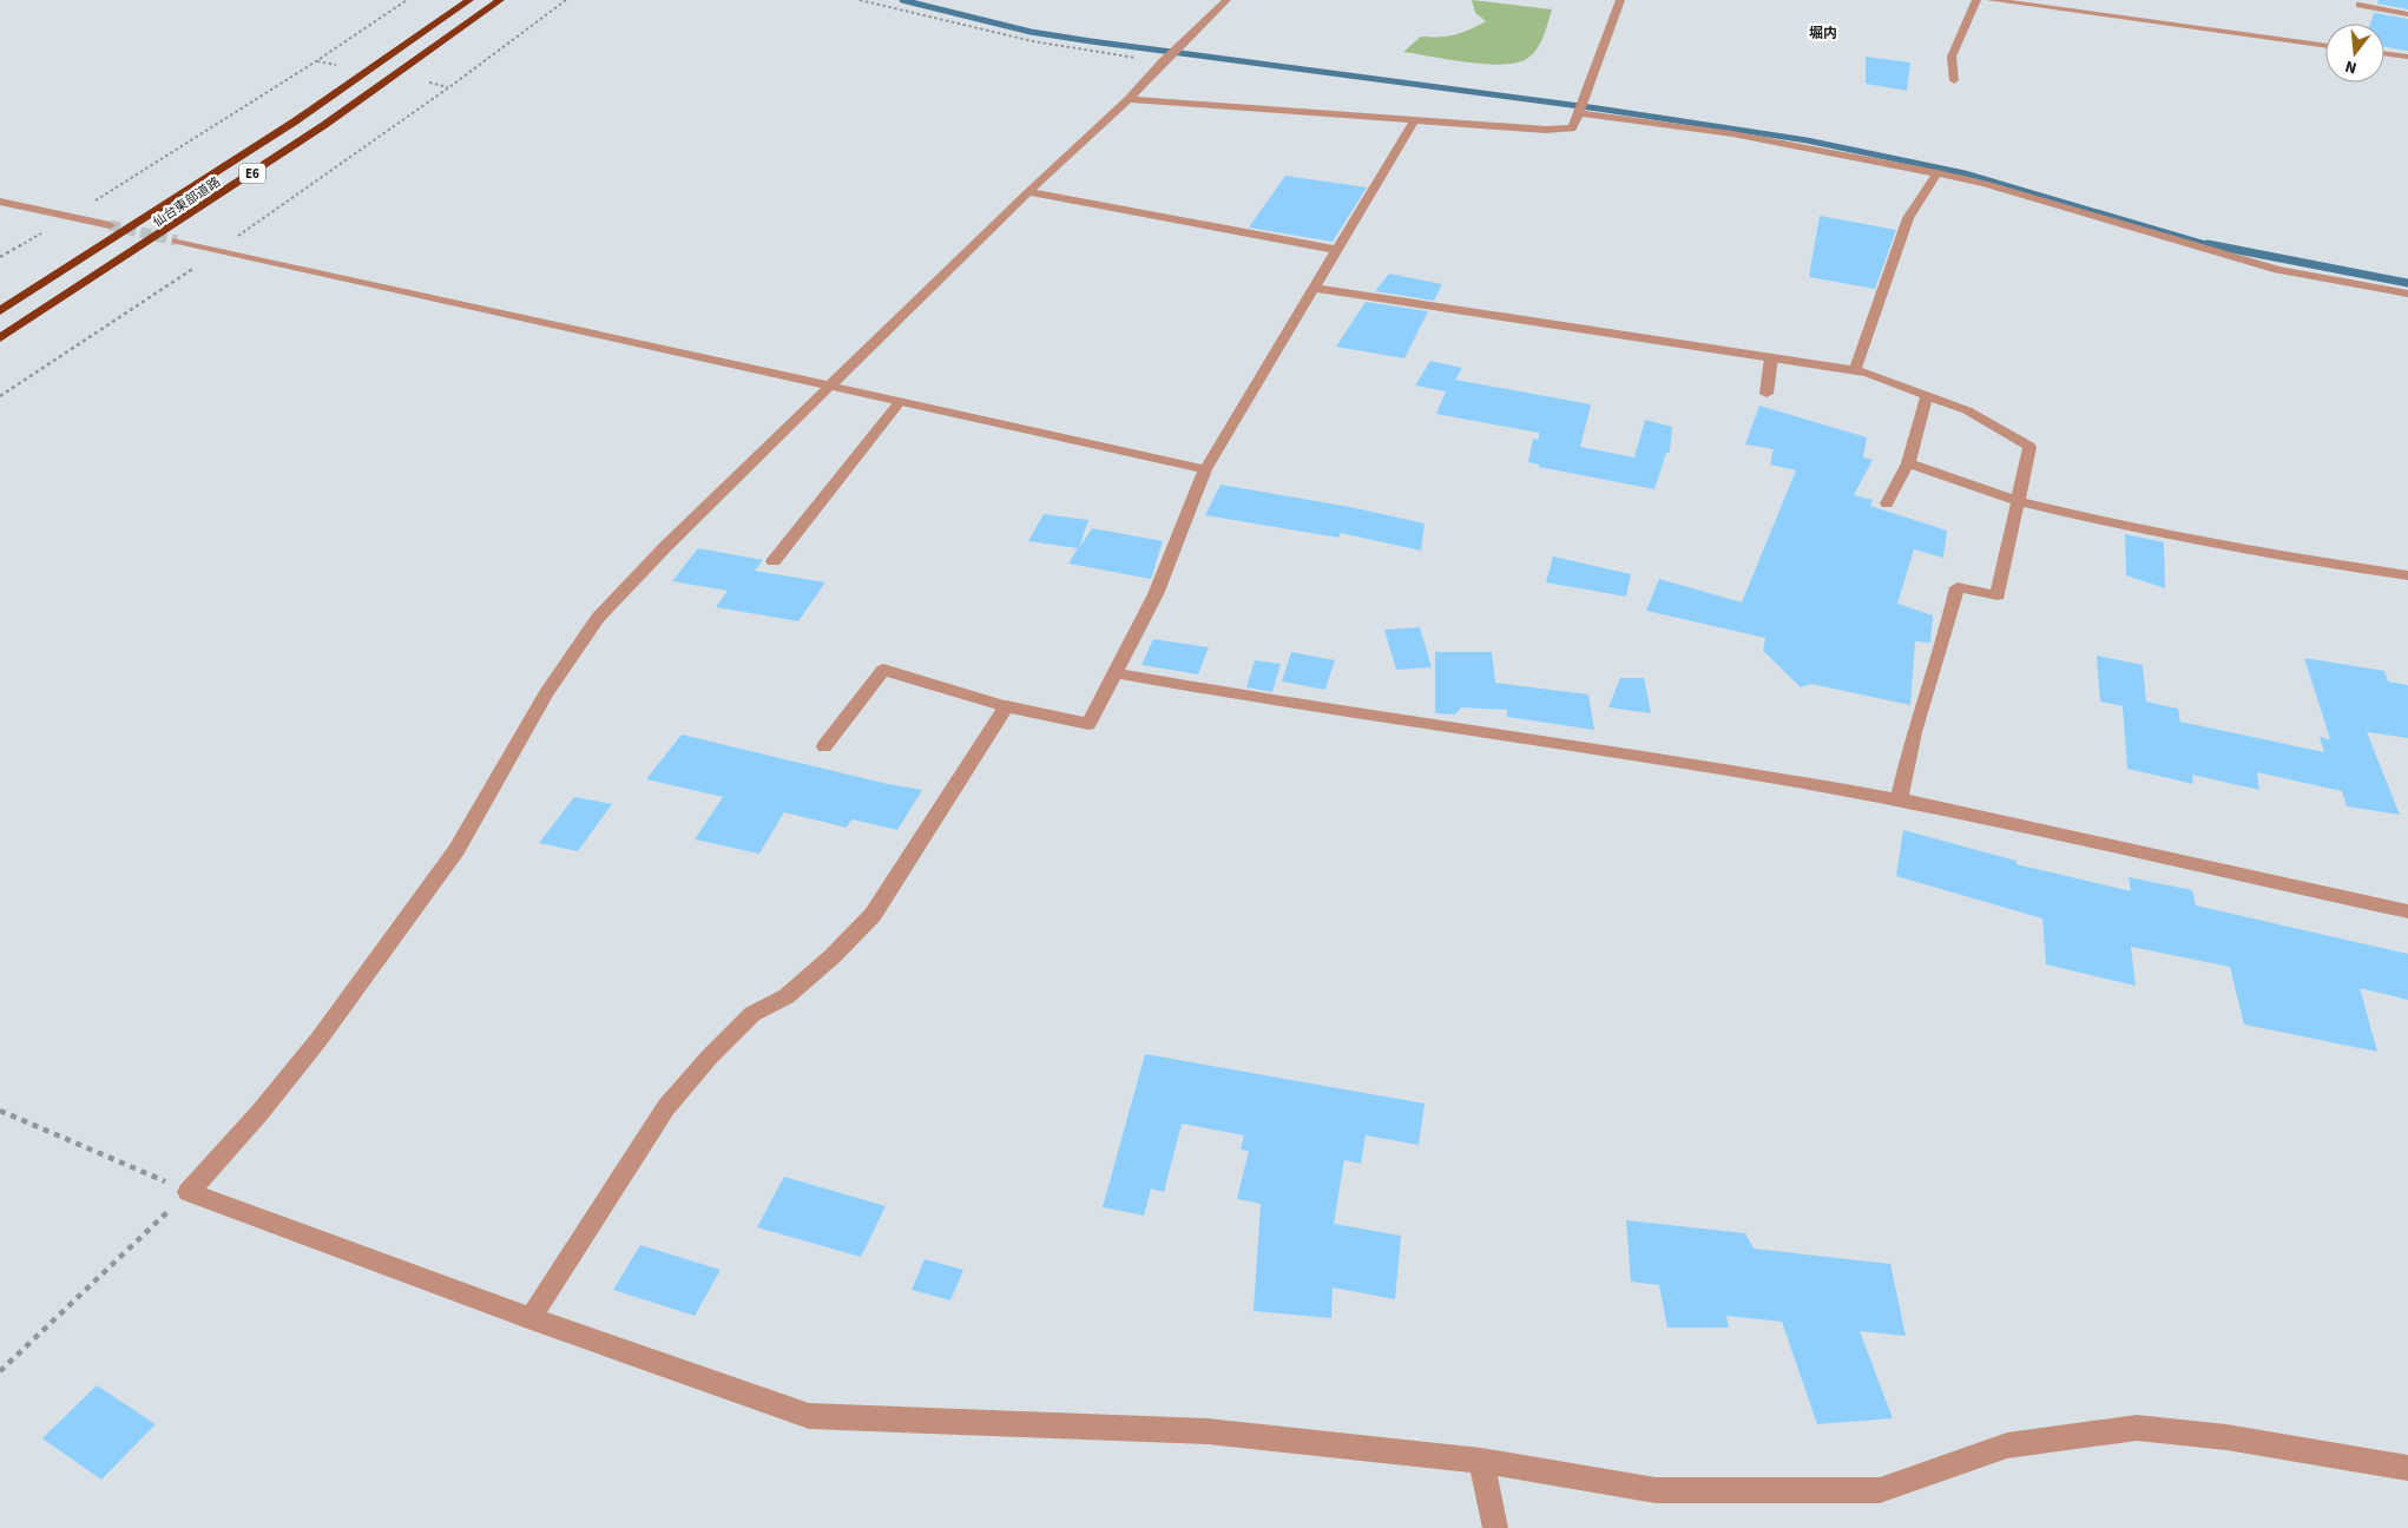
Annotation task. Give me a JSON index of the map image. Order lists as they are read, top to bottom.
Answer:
{
  "streets": {
    "highway": ["E6", "仙台東部道路"]
  },
  "districts": ["堀内"],
  "north": "bottom"
}
